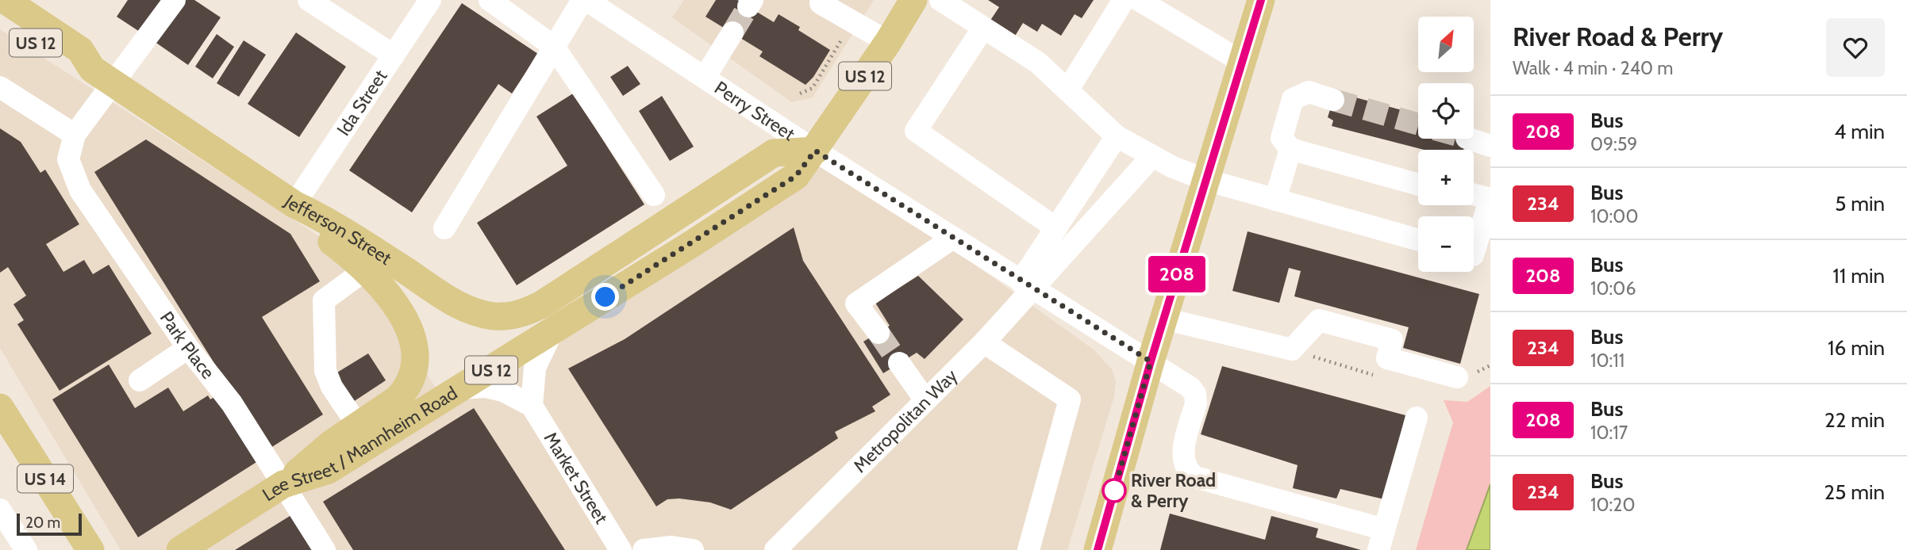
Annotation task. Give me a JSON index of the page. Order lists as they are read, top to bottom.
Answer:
{
  "streets": {
    "main road": [
      "US 12",
      "Jefferson Street",
      "Lee Street / Mannheim Road",
      "US 14"
    ],
    "street": [
      "Ida Street",
      "Perry Street",
      "Park Place",
      "Metropolitan Way",
      "Market Street"
    ]
  },
  "crossings": [
    ["US 12", "Jefferson Street"],
    ["Ida Street", "Jefferson Street"],
    ["Perry Street", "Jefferson Street"],
    ["Perry Street", "Metropolitan Way"],
    ["Perry Street", "Lee Street / Mannheim Road"],
    ["Jefferson Street", "Lee Street / Mannheim Road"],
    ["Park Place", "Lee Street / Mannheim Road"],
    ["Lee Street / Mannheim Road", "Market Street"]
  ],
  "places": ["River Road & Perry"],
  "lines": ["bus line 208"],
  "scale_bar": "20 m",
  "north": "top right",
  "page": {
    "on_map": "208",
    "heading": ["River Road & Perry", "Walk · 4 min · 240 m"],
    "map_buttons": ["+", "−"],
    "list": [
      {
        "mark": "208",
        "name": "Bus",
        "note": "09:59",
        "value": "4 min"
      },
      {
        "mark": "234",
        "name": "Bus",
        "note": "10:00",
        "value": "5 min"
      },
      {
        "mark": "208",
        "name": "Bus",
        "note": "10:06",
        "value": "11 min"
      },
      {
        "mark": "234",
        "name": "Bus",
        "note": "10:11",
        "value": "16 min"
      },
      {
        "mark": "208",
        "name": "Bus",
        "note": "10:17",
        "value": "22 min"
      },
      {
        "mark": "234",
        "name": "Bus",
        "note": "10:20",
        "value": "25 min"
      }
    ],
    "scale": "20 m"
  }
}
